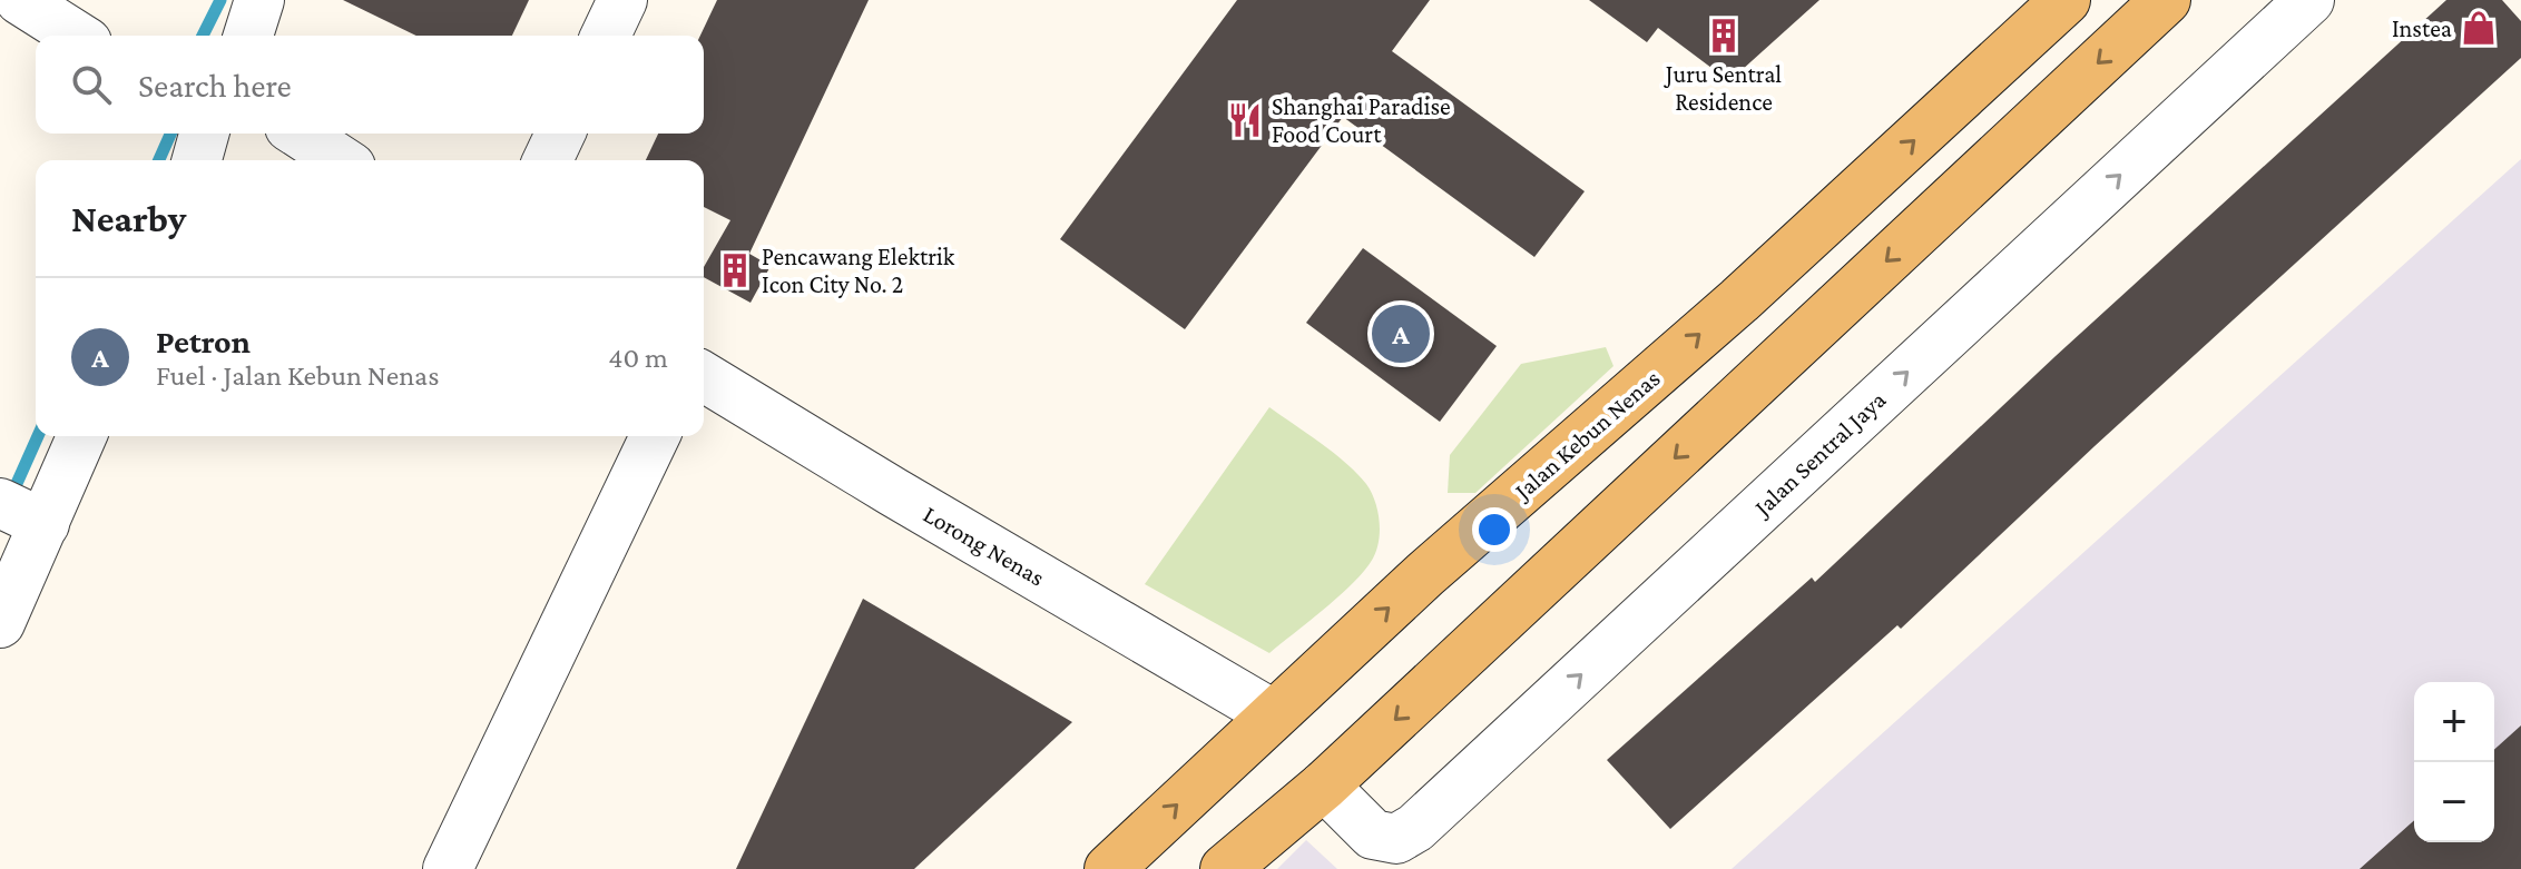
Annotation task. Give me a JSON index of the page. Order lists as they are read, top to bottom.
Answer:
{
  "streets": {
    "main road": ["Jalan Kebun Nenas"],
    "street": ["Jalan Sentral Jaya", "Lorong Nenas"]
  },
  "crossings": [
    ["Jalan Kebun Nenas", "Lorong Nenas"]
  ],
  "one_way": ["Jalan Sentral Jaya"],
  "places": {
    "shop": ["Instea"],
    "building": ["Juru Sentral Residence", "Pencawang Elektrik Icon City No. 2"],
    "restaurant": ["Shanghai Paradise Food Court"]
  },
  "page": {
    "search": "Search here",
    "heading": "Nearby",
    "list": [
      {
        "mark": "A",
        "name": "Petron",
        "note": "Fuel · Jalan Kebun Nenas",
        "value": "40 m"
      }
    ],
    "pins": "A",
    "map_buttons": ["+", "−"]
  }
}
